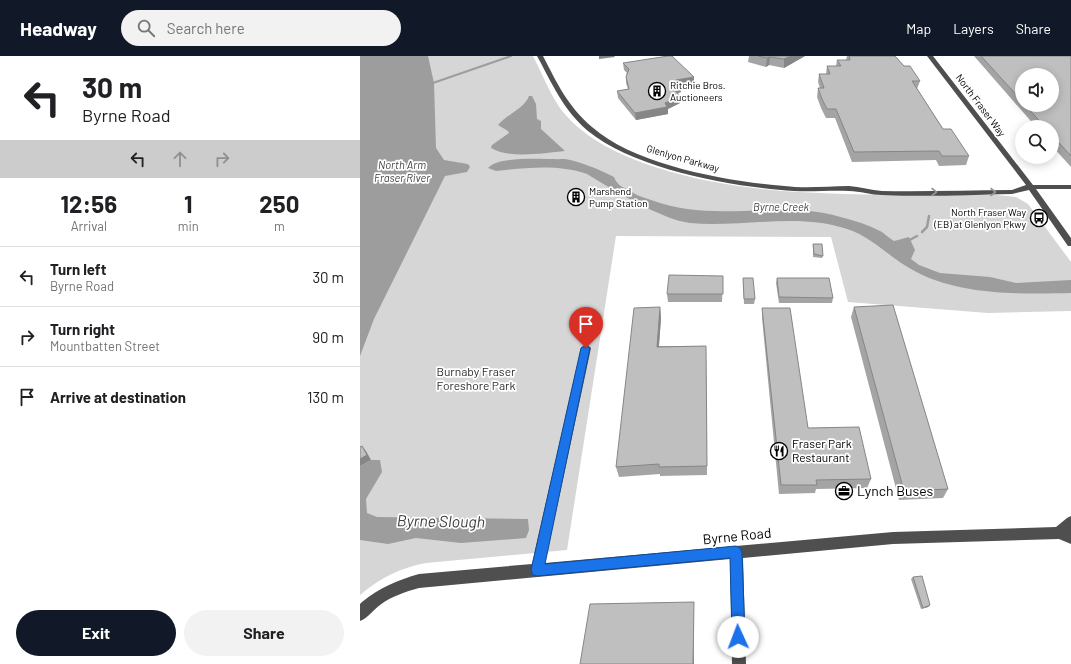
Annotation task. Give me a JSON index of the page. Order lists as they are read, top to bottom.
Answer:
{
  "streets": {
    "street": ["North Fraser Way", "Glenlyon Parkway", "Byrne Road"]
  },
  "crossings": [
    ["North Fraser Way", "Glenlyon Parkway"]
  ],
  "water": ["North Arm Fraser River", "Byrne Creek", "Byrne Slough"],
  "parks": ["Burnaby Fraser Foreshore Park"],
  "places": {
    "building": ["Ritchie Bros. Auctioneers", "Marshend Pump Station"],
    "bus stop": ["North Fraser Way (EB) at Glenlyon Pkwy"],
    "restaurant": ["Fraser Park Restaurant"],
    "office": ["Lynch Buses"]
  },
  "page": {
    "header": "Headway",
    "search": "Search here",
    "nav": ["Map", "Layers", "Share"],
    "turn": ["30 m", "Byrne Road"],
    "eta": [
      "12:56",
      "Arrival",
      "1",
      "min",
      "250",
      "m"
    ],
    "list": [
      {
        "name": "Turn left",
        "note": "Byrne Road",
        "value": "30 m"
      },
      {
        "name": "Turn right",
        "note": "Mountbatten Street",
        "value": "90 m"
      },
      {
        "name": "Arrive at destination",
        "value": "130 m"
      }
    ],
    "buttons": ["Exit", "Share"]
  }
}
